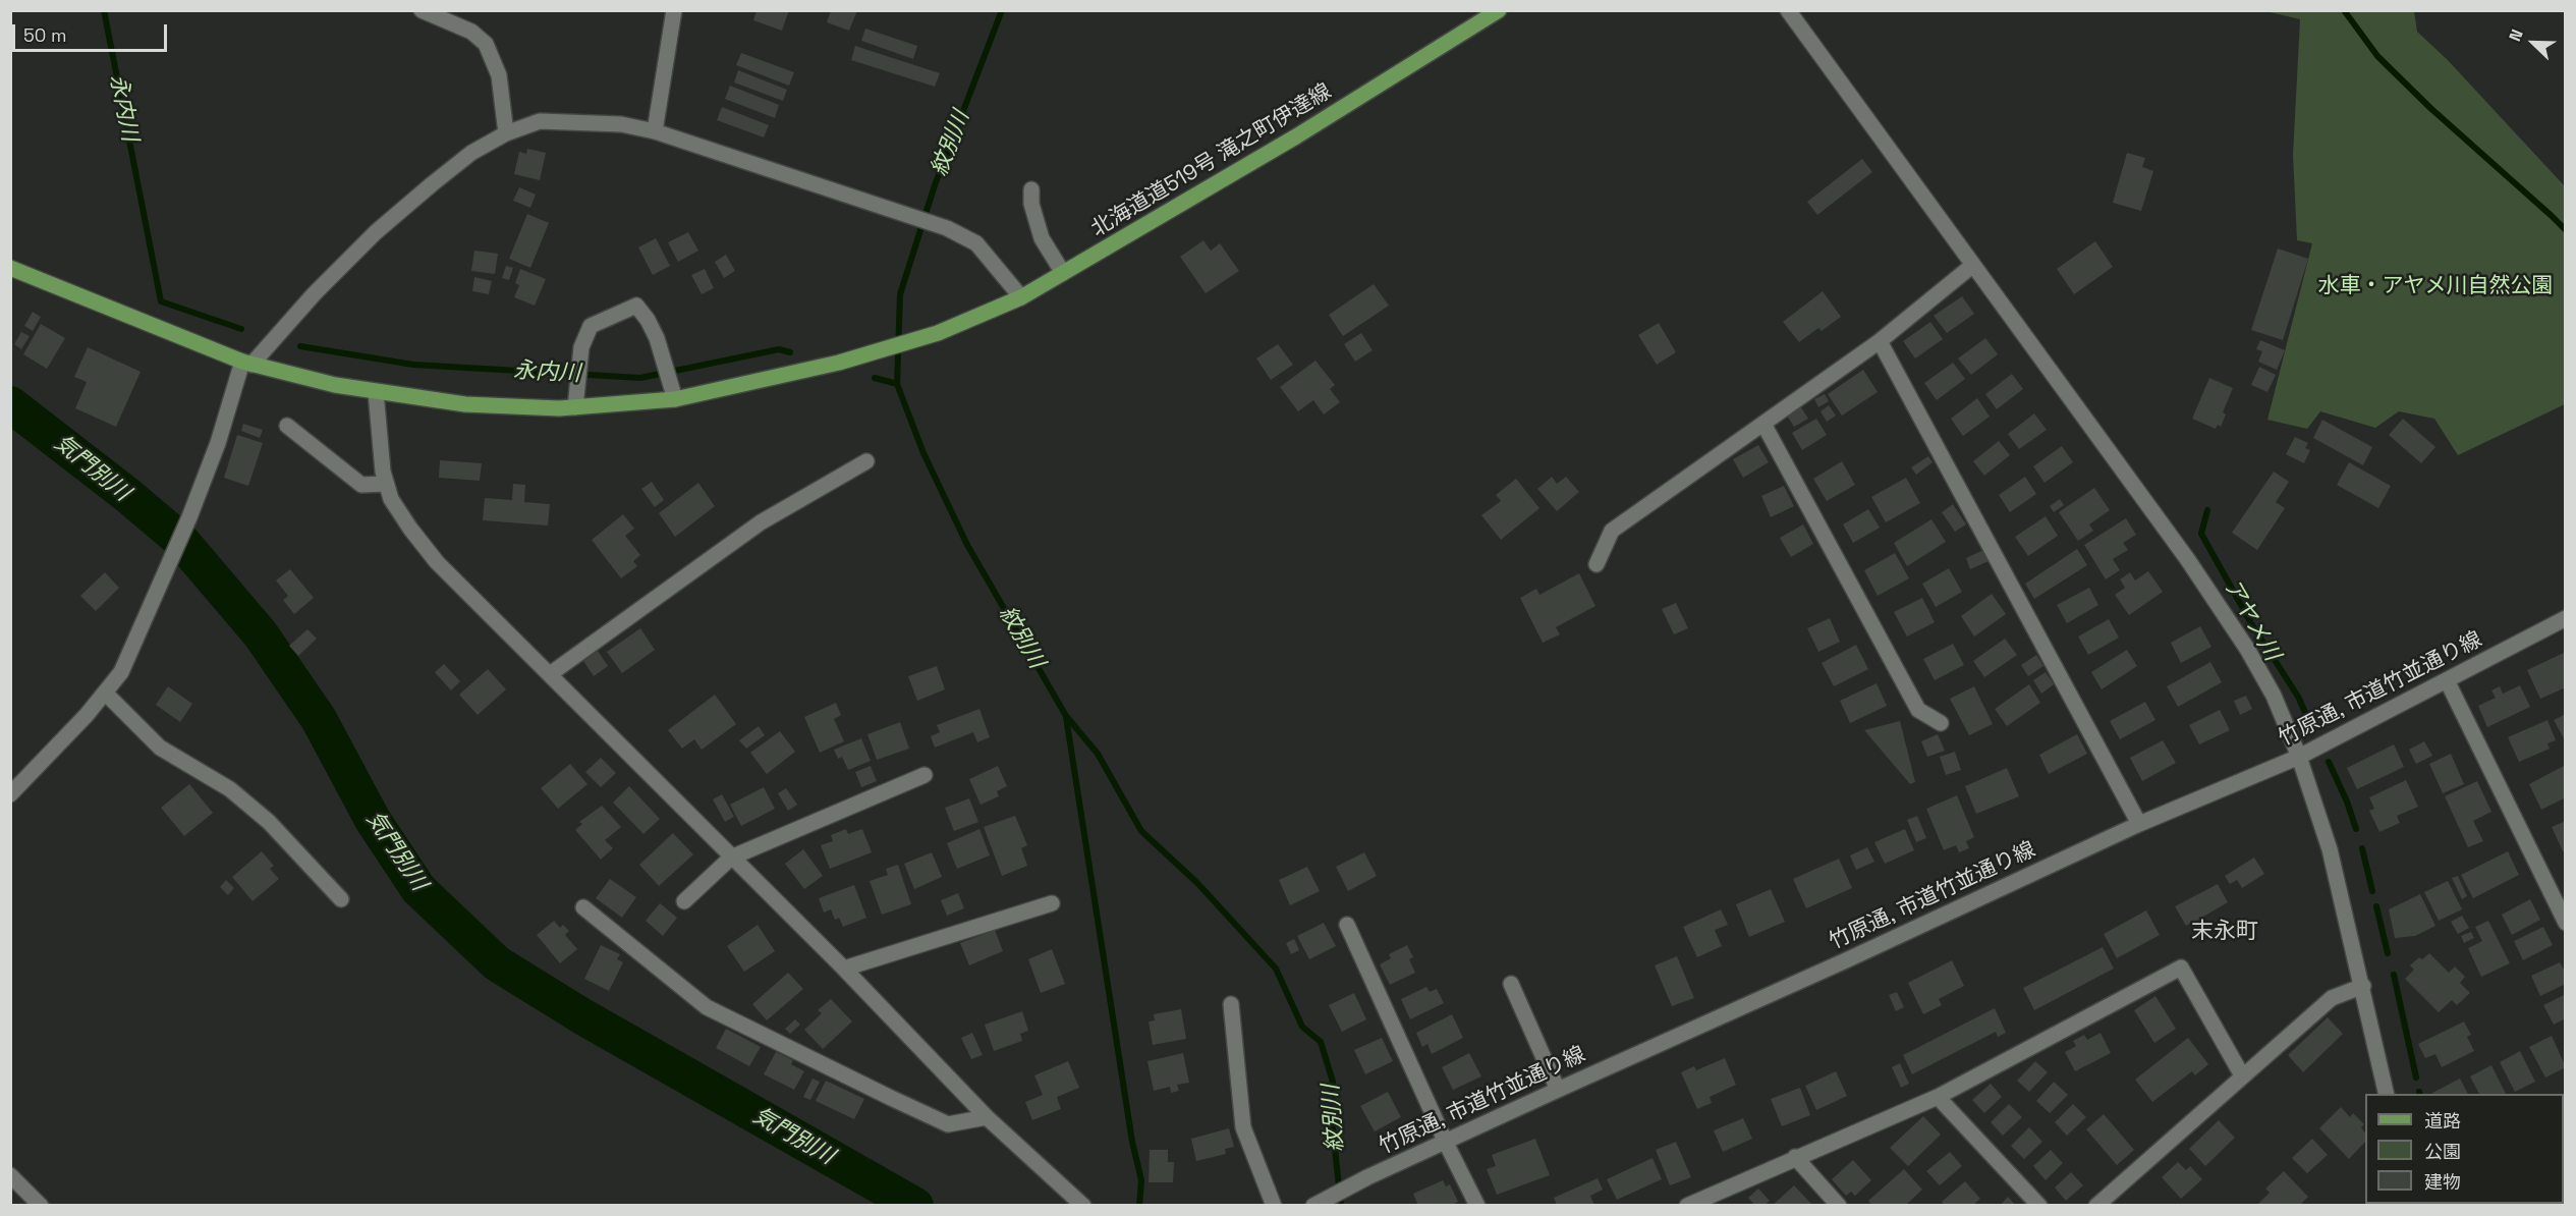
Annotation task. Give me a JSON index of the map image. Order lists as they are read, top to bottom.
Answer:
{
  "streets": {
    "main road": ["北海道道519号 滝之町伊達線"],
    "street": ["竹原通, 市道竹並通り線"]
  },
  "districts": ["末永町"],
  "water": [
    "永内川",
    "紋別川",
    "気門別川",
    "アヤメ川"
  ],
  "parks": ["水車・アヤメ川自然公園"],
  "legend": ["道路", "公園", "建物"],
  "scale_bar": "50 m",
  "north": "top left"
}
